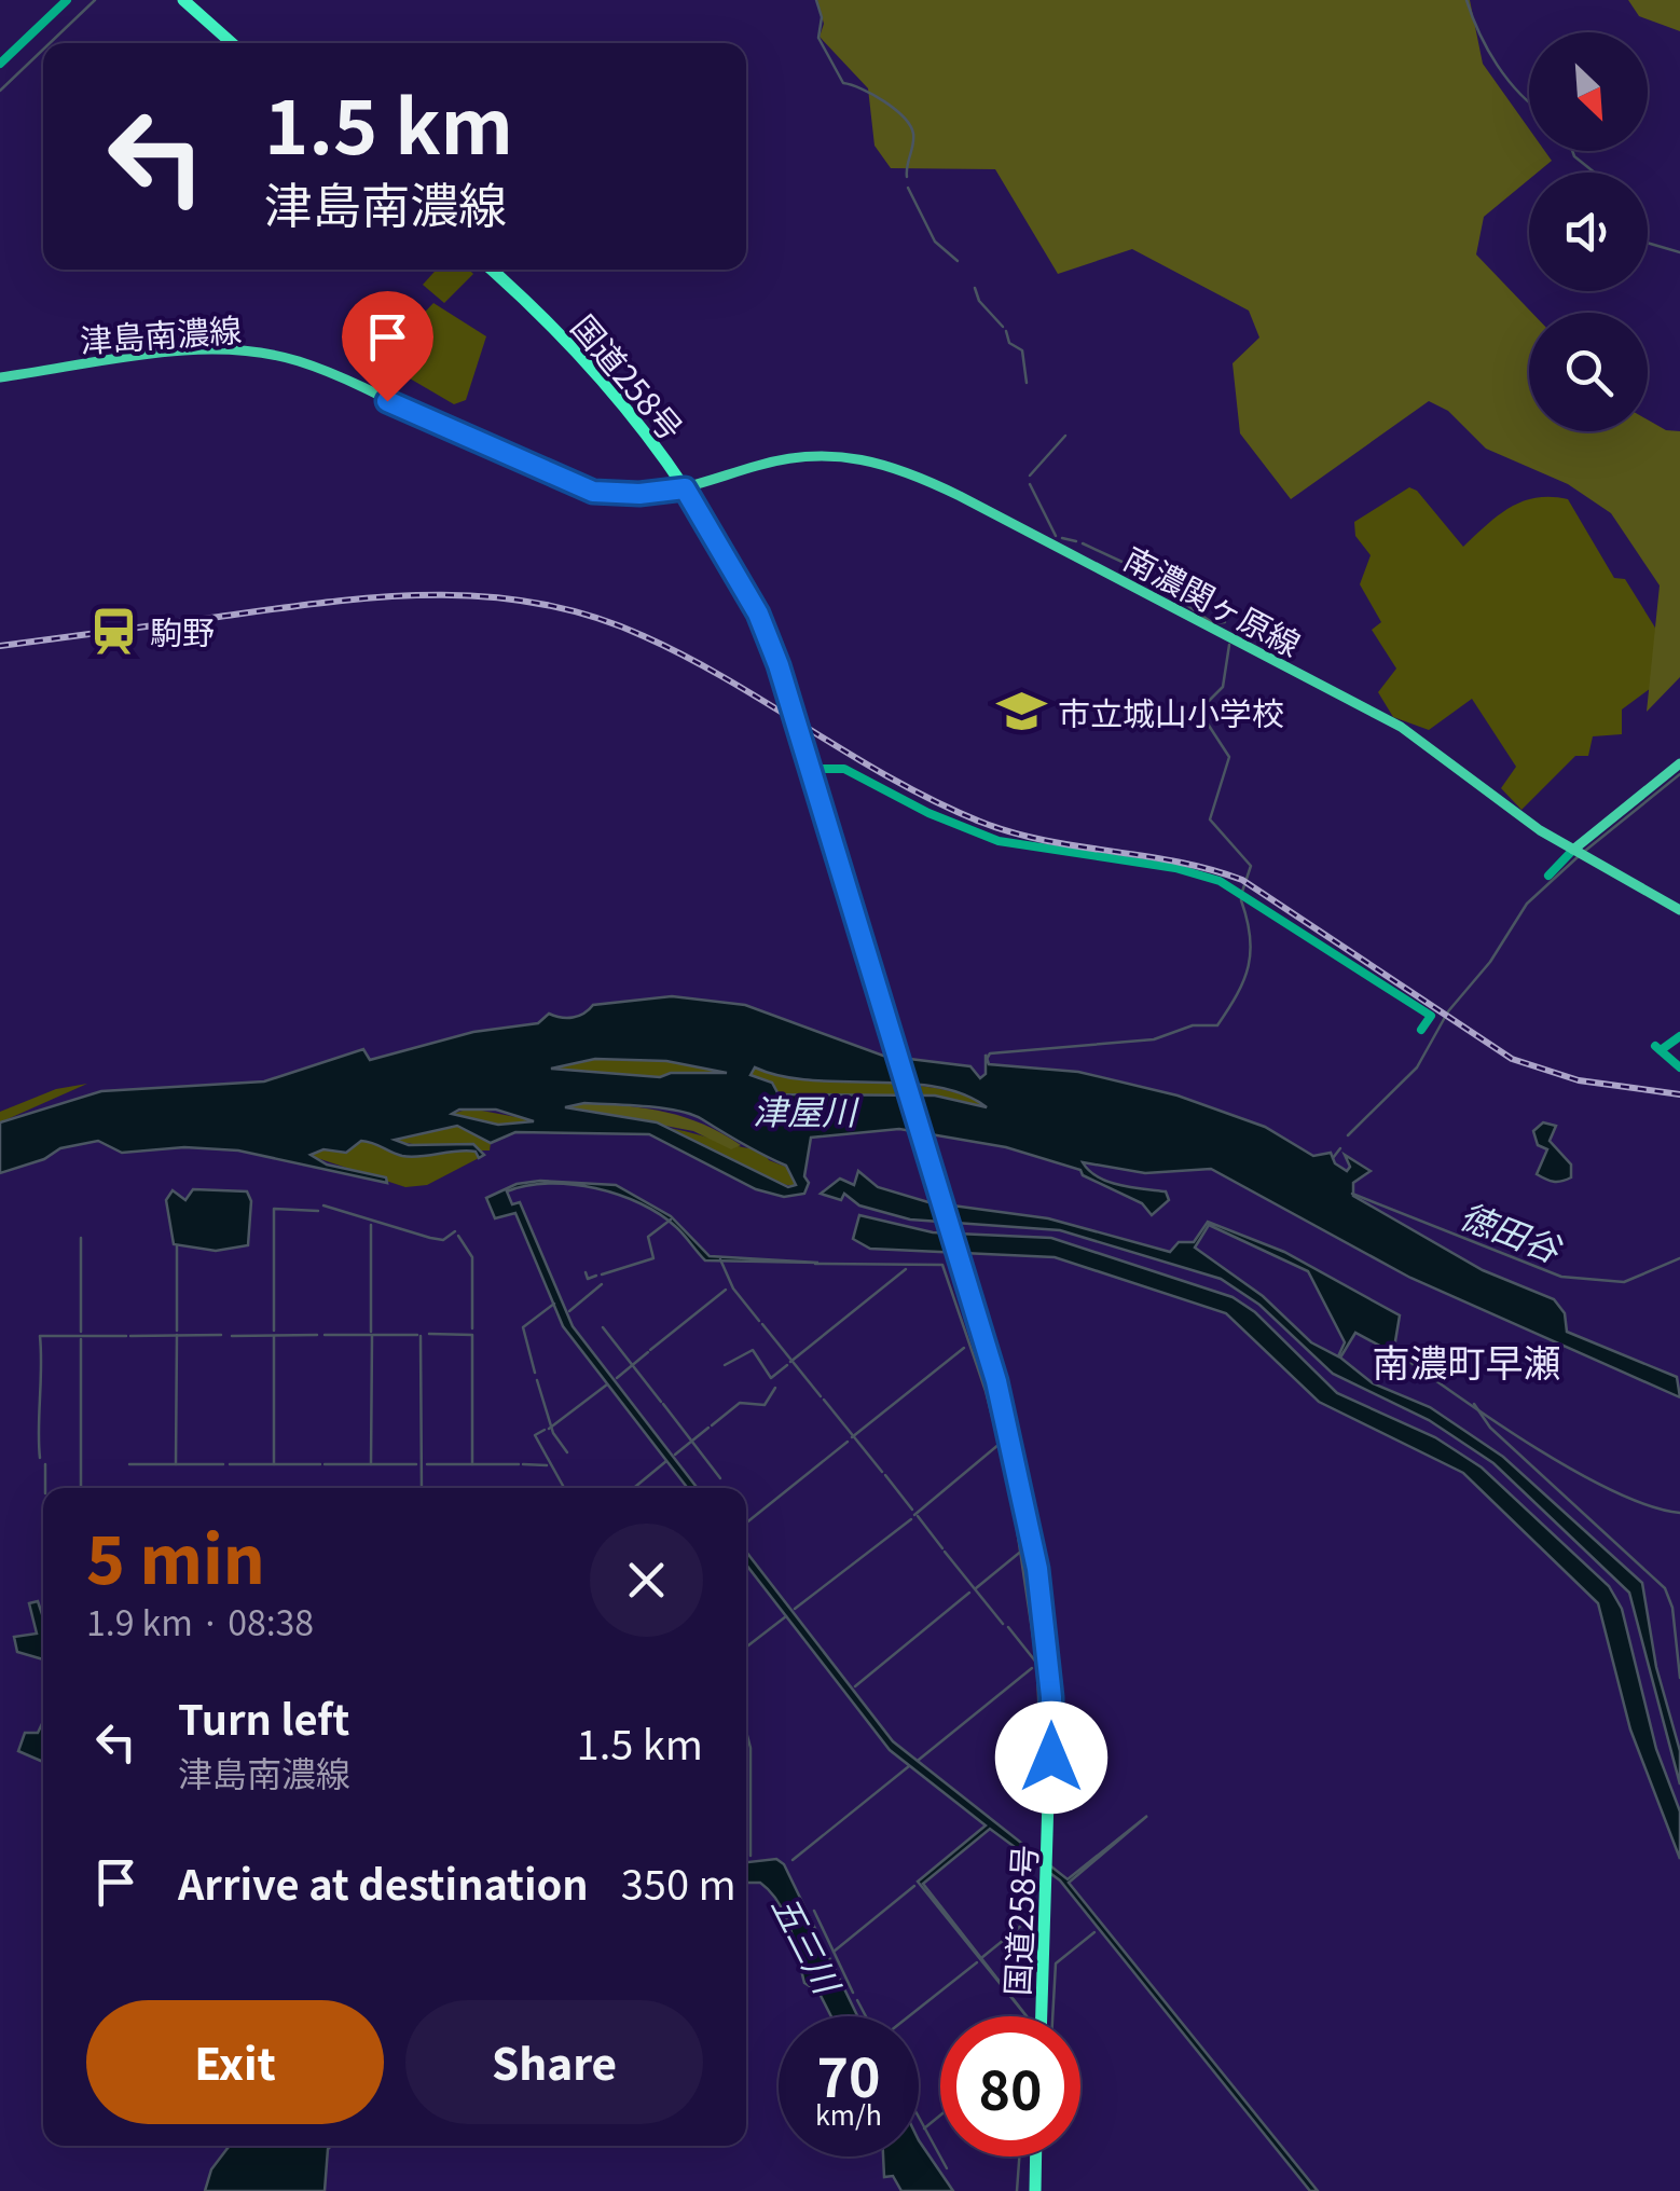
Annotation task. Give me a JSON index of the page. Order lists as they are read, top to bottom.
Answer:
{
  "streets": {
    "highway": ["国道258号"],
    "main road": ["津島南濃線", "南濃関ヶ原線"]
  },
  "crossings": [
    ["津島南濃線", "国道258号"],
    ["津島南濃線", "南濃関ヶ原線"],
    ["国道258号", "南濃関ヶ原線"]
  ],
  "districts": ["南濃町早瀬"],
  "water": ["津屋川", "徳田谷", "五三川"],
  "places": {
    "station": ["駒野"],
    "school or university": ["市立城山小学校"]
  },
  "north": "bottom right",
  "page": {
    "turn": ["1.5 km", "津島南濃線"],
    "heading": ["5 min", "1.9 km · 08:38"],
    "list": [
      {
        "name": "Turn left",
        "note": "津島南濃線",
        "value": "1.5 km"
      },
      {
        "name": "Arrive at destination",
        "value": "350 m"
      }
    ],
    "buttons": ["Exit", "Share"],
    "speed": "70 km/h",
    "limit": "80"
  }
}
